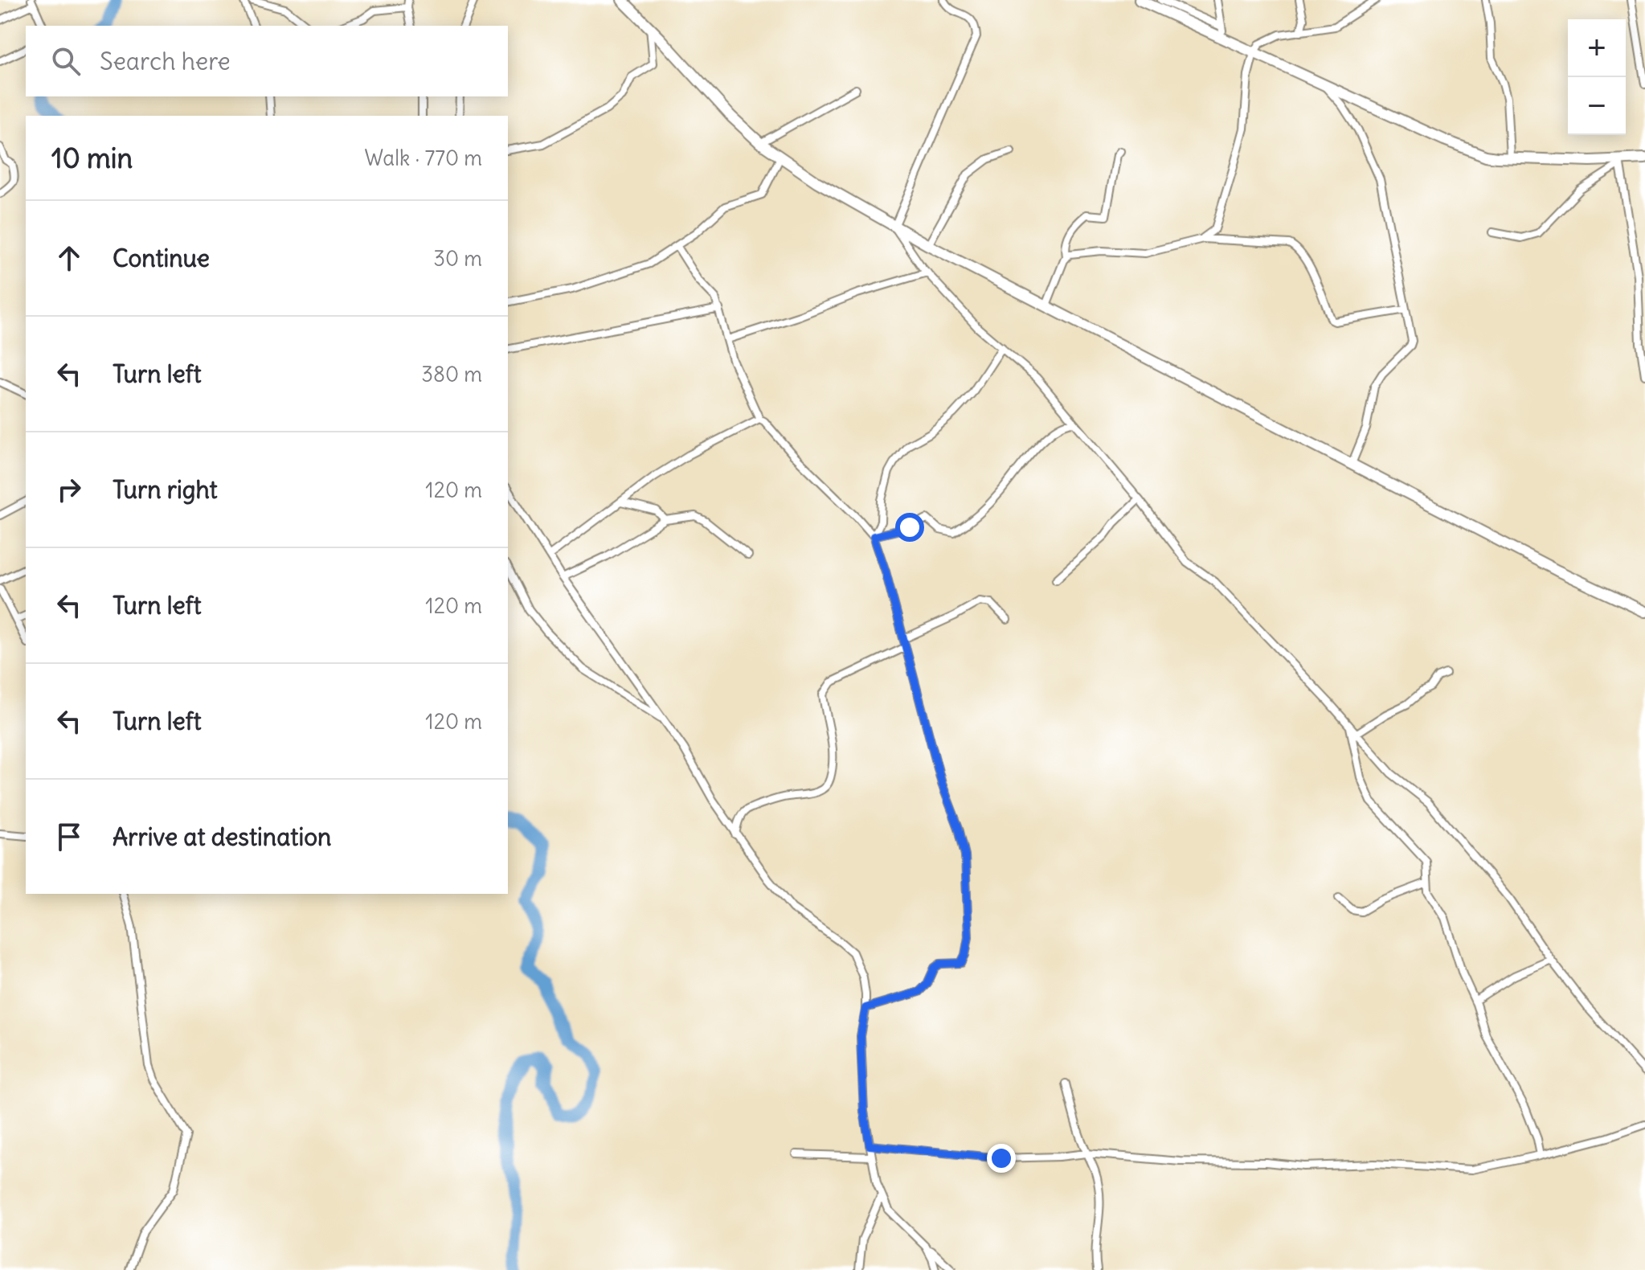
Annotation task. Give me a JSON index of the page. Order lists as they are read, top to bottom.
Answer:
{
  "page": {
    "map_buttons": ["+", "−"],
    "search": "Search here",
    "heading": ["10 min", "Walk · 770 m"],
    "list": [
      ["Continue", "30 m"],
      ["Turn left", "380 m"],
      ["Turn right", "120 m"],
      ["Turn left", "120 m"],
      ["Turn left", "120 m"],
      "Arrive at destination"
    ]
  }
}
